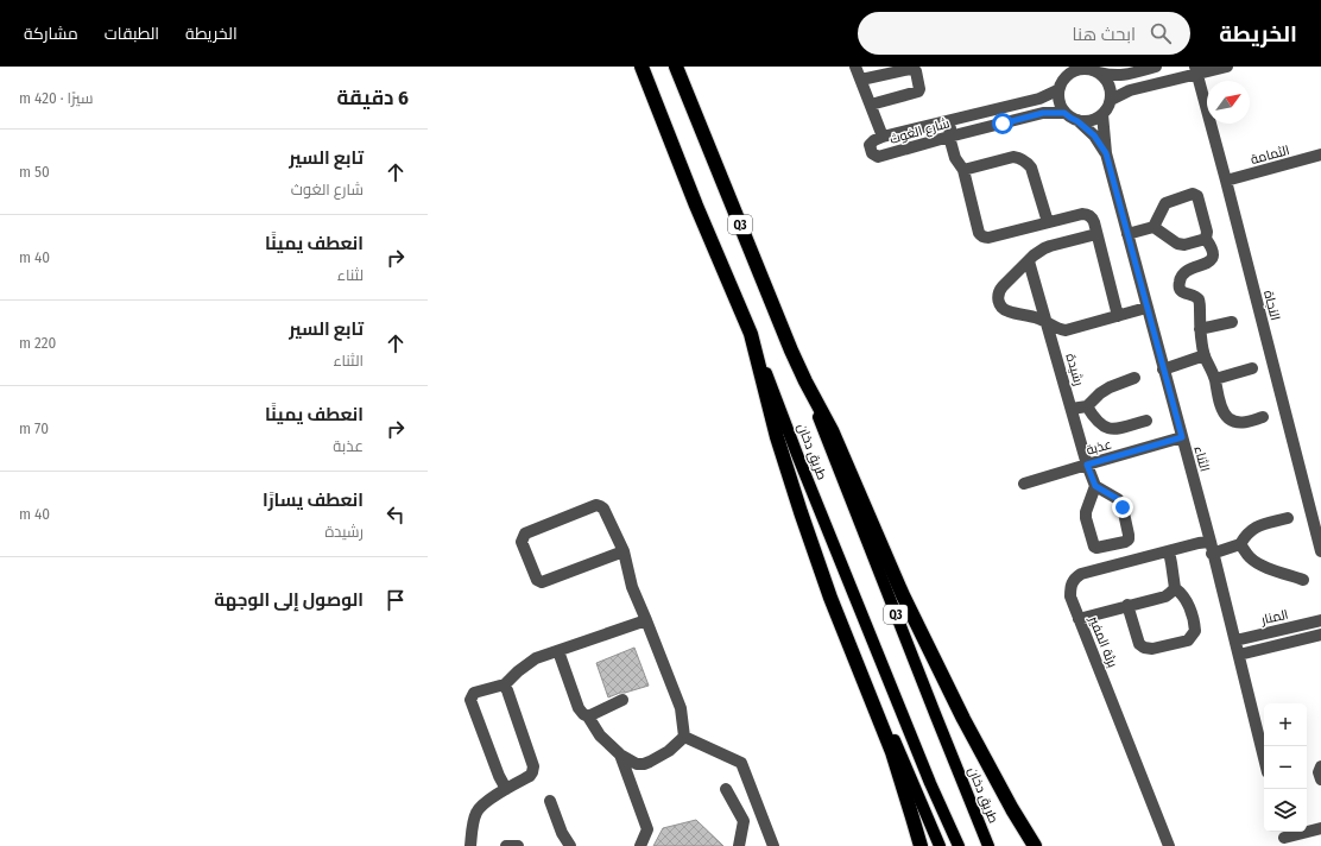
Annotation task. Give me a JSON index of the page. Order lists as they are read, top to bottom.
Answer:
{
  "streets": {
    "highway": ["Q3", "طريق دخان"],
    "street": [
      "شارع الغوث",
      "الثمامة",
      "النجاة",
      "رشيدة",
      "عذبة",
      "الثناء",
      "المنار",
      "برثة المفير"
    ]
  },
  "crossings": [
    ["الثمامة", "النجاة"],
    ["رشيدة", "عذبة"],
    ["عذبة", "الثناء"],
    ["الثناء", "المنار"],
    ["الثناء", "برثة المفير"]
  ],
  "north": "top right",
  "page": {
    "header": "الخريطة",
    "search": "ابحث هنا",
    "nav": ["الخريطة", "الطبقات", "مشاركة"],
    "heading": ["6 دقيقة", "سيرًا · 420 m"],
    "list": [
      ["تابع السير", "شارع الغوث", "50 m"],
      ["انعطف يمينًا", "لثناء", "40 m"],
      ["تابع السير", "الثناء", "220 m"],
      ["انعطف يمينًا", "عذبة", "70 m"],
      ["انعطف يسارًا", "رشيدة", "40 m"],
      "الوصول إلى الوجهة"
    ],
    "map_buttons": ["+", "−"]
  }
}
